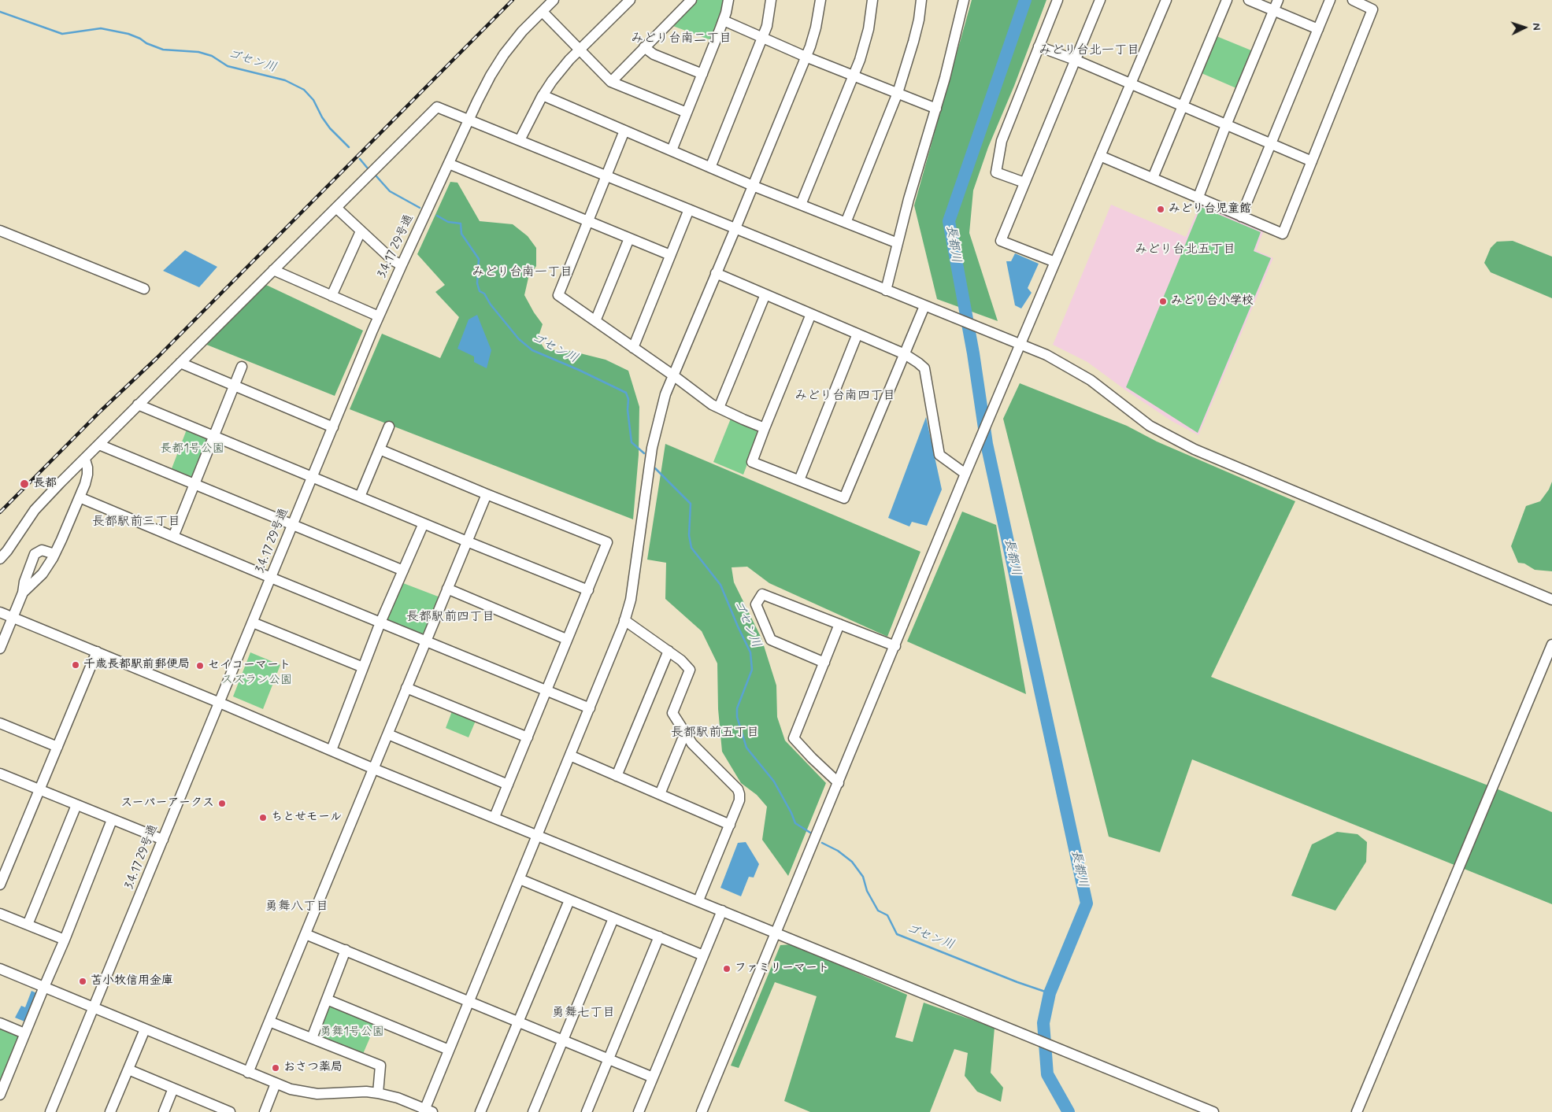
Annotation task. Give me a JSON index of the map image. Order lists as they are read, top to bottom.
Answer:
{
  "streets": {
    "street": ["3.4.17 29号通"]
  },
  "districts": [
    "みどり台南二丁目",
    "みどり台北一丁目",
    "みどり台北五丁目",
    "みどり台南一丁目",
    "みどり台南四丁目",
    "長都駅前三丁目",
    "長都駅前四丁目",
    "長都駅前五丁目",
    "勇舞八丁目",
    "勇舞七丁目"
  ],
  "water": ["ゴセン川", "長都川"],
  "parks": ["長都1号公園", "スズラン公園", "勇舞1号公園"],
  "places": [
    "みどり台児童館",
    "みどり台小学校",
    "長都",
    "千歳長都駅前郵便局",
    "セイコーマート",
    "スーパーアークス",
    "ちとせモール",
    "ファミリーマート",
    "苫小牧信用金庫",
    "おさつ薬局"
  ],
  "north": "right"
}
